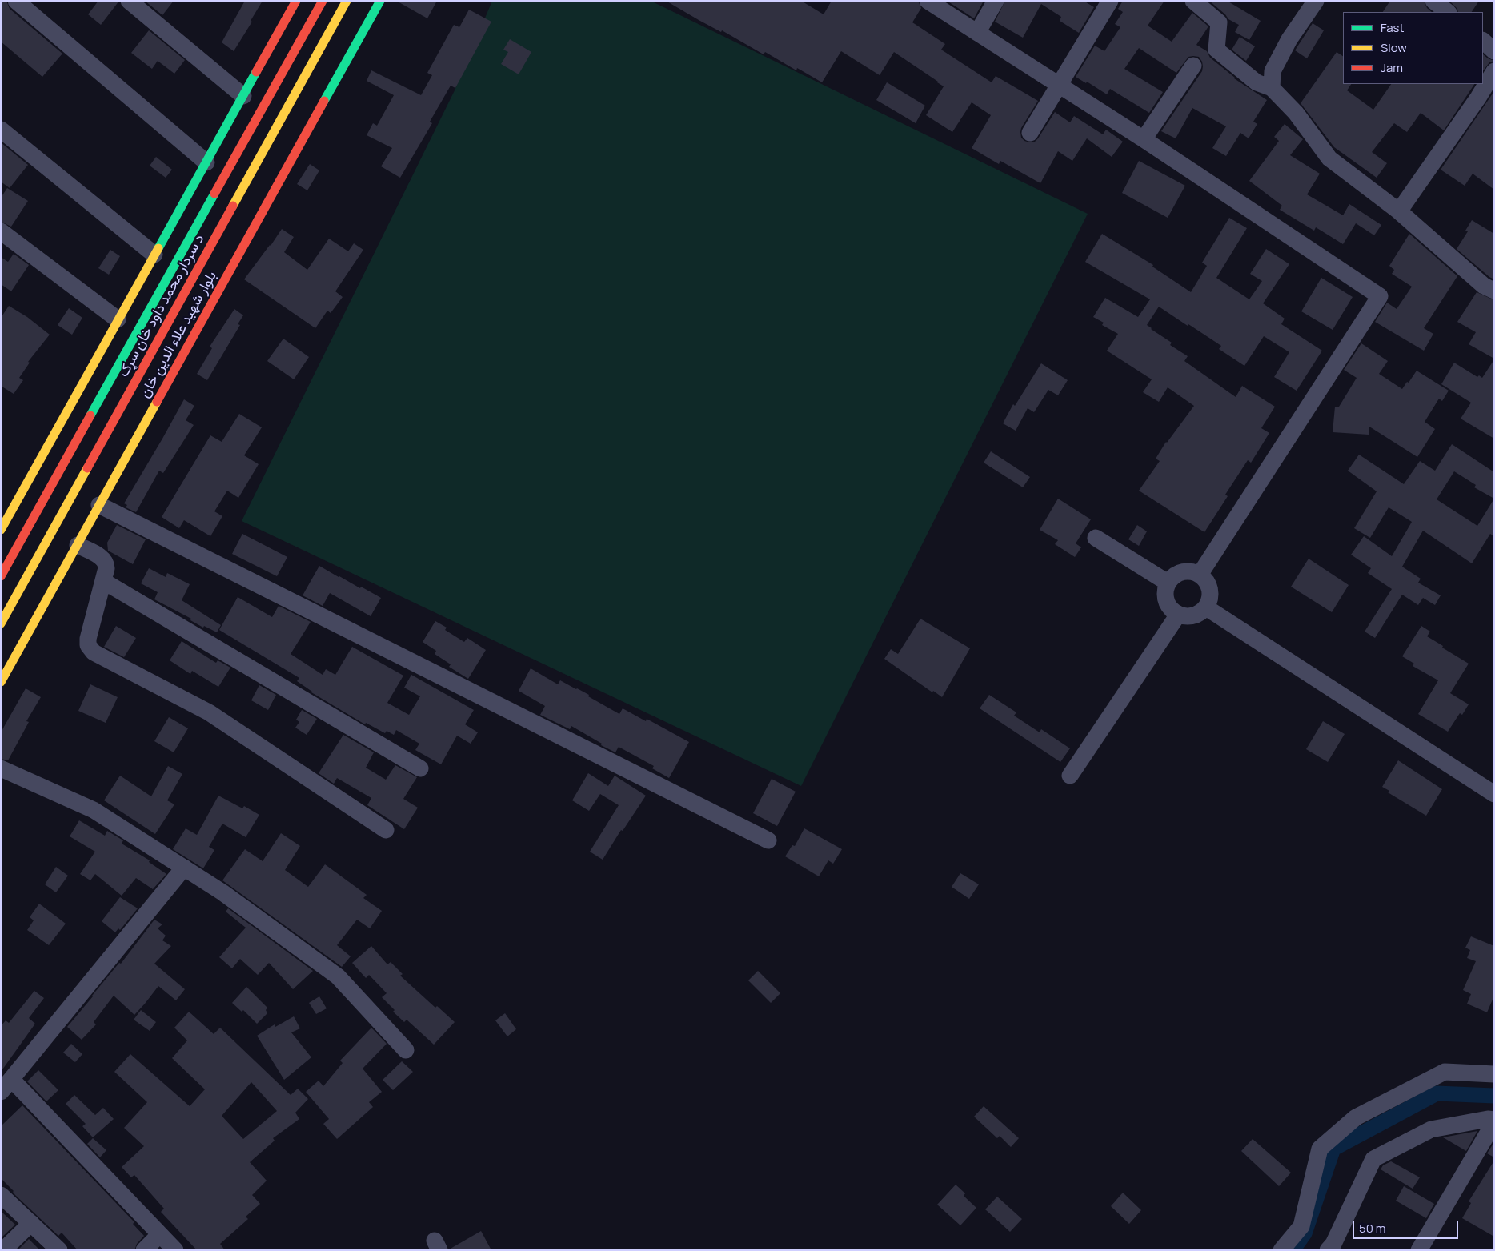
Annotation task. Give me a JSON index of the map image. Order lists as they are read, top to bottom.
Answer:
{
  "streets": {
    "main road": ["د سردار محمد داود خان سړک", "بلوار شهید علاء الدین خان"]
  },
  "legend": ["Fast", "Slow", "Jam"],
  "scale_bar": "50 m"
}
